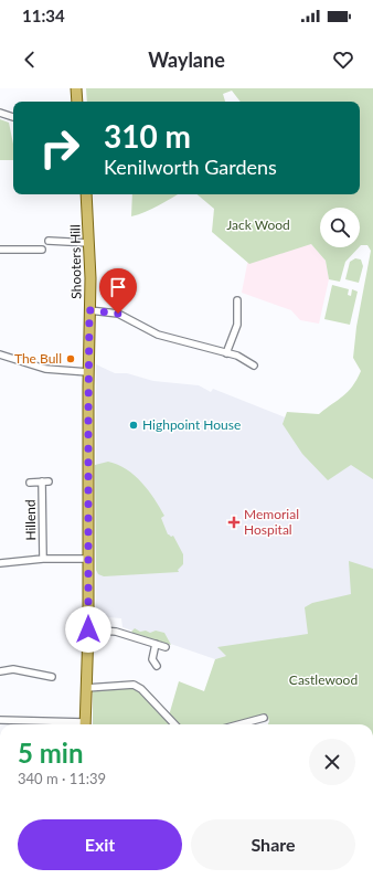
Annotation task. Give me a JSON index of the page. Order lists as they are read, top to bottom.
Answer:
{
  "streets": {
    "main road": ["Shooters Hill"],
    "street": ["Hillend"]
  },
  "parks": ["Jack Wood", "Castlewood"],
  "places": {
    "other": ["The Bull", "Highpoint House"],
    "health": ["Memorial Hospital"]
  },
  "page": {
    "status": "11:34",
    "header": "Waylane",
    "turn": ["310 m", "Kenilworth Gardens"],
    "heading": ["5 min", "340 m · 11:39"],
    "buttons": ["Exit", "Share"]
  }
}
